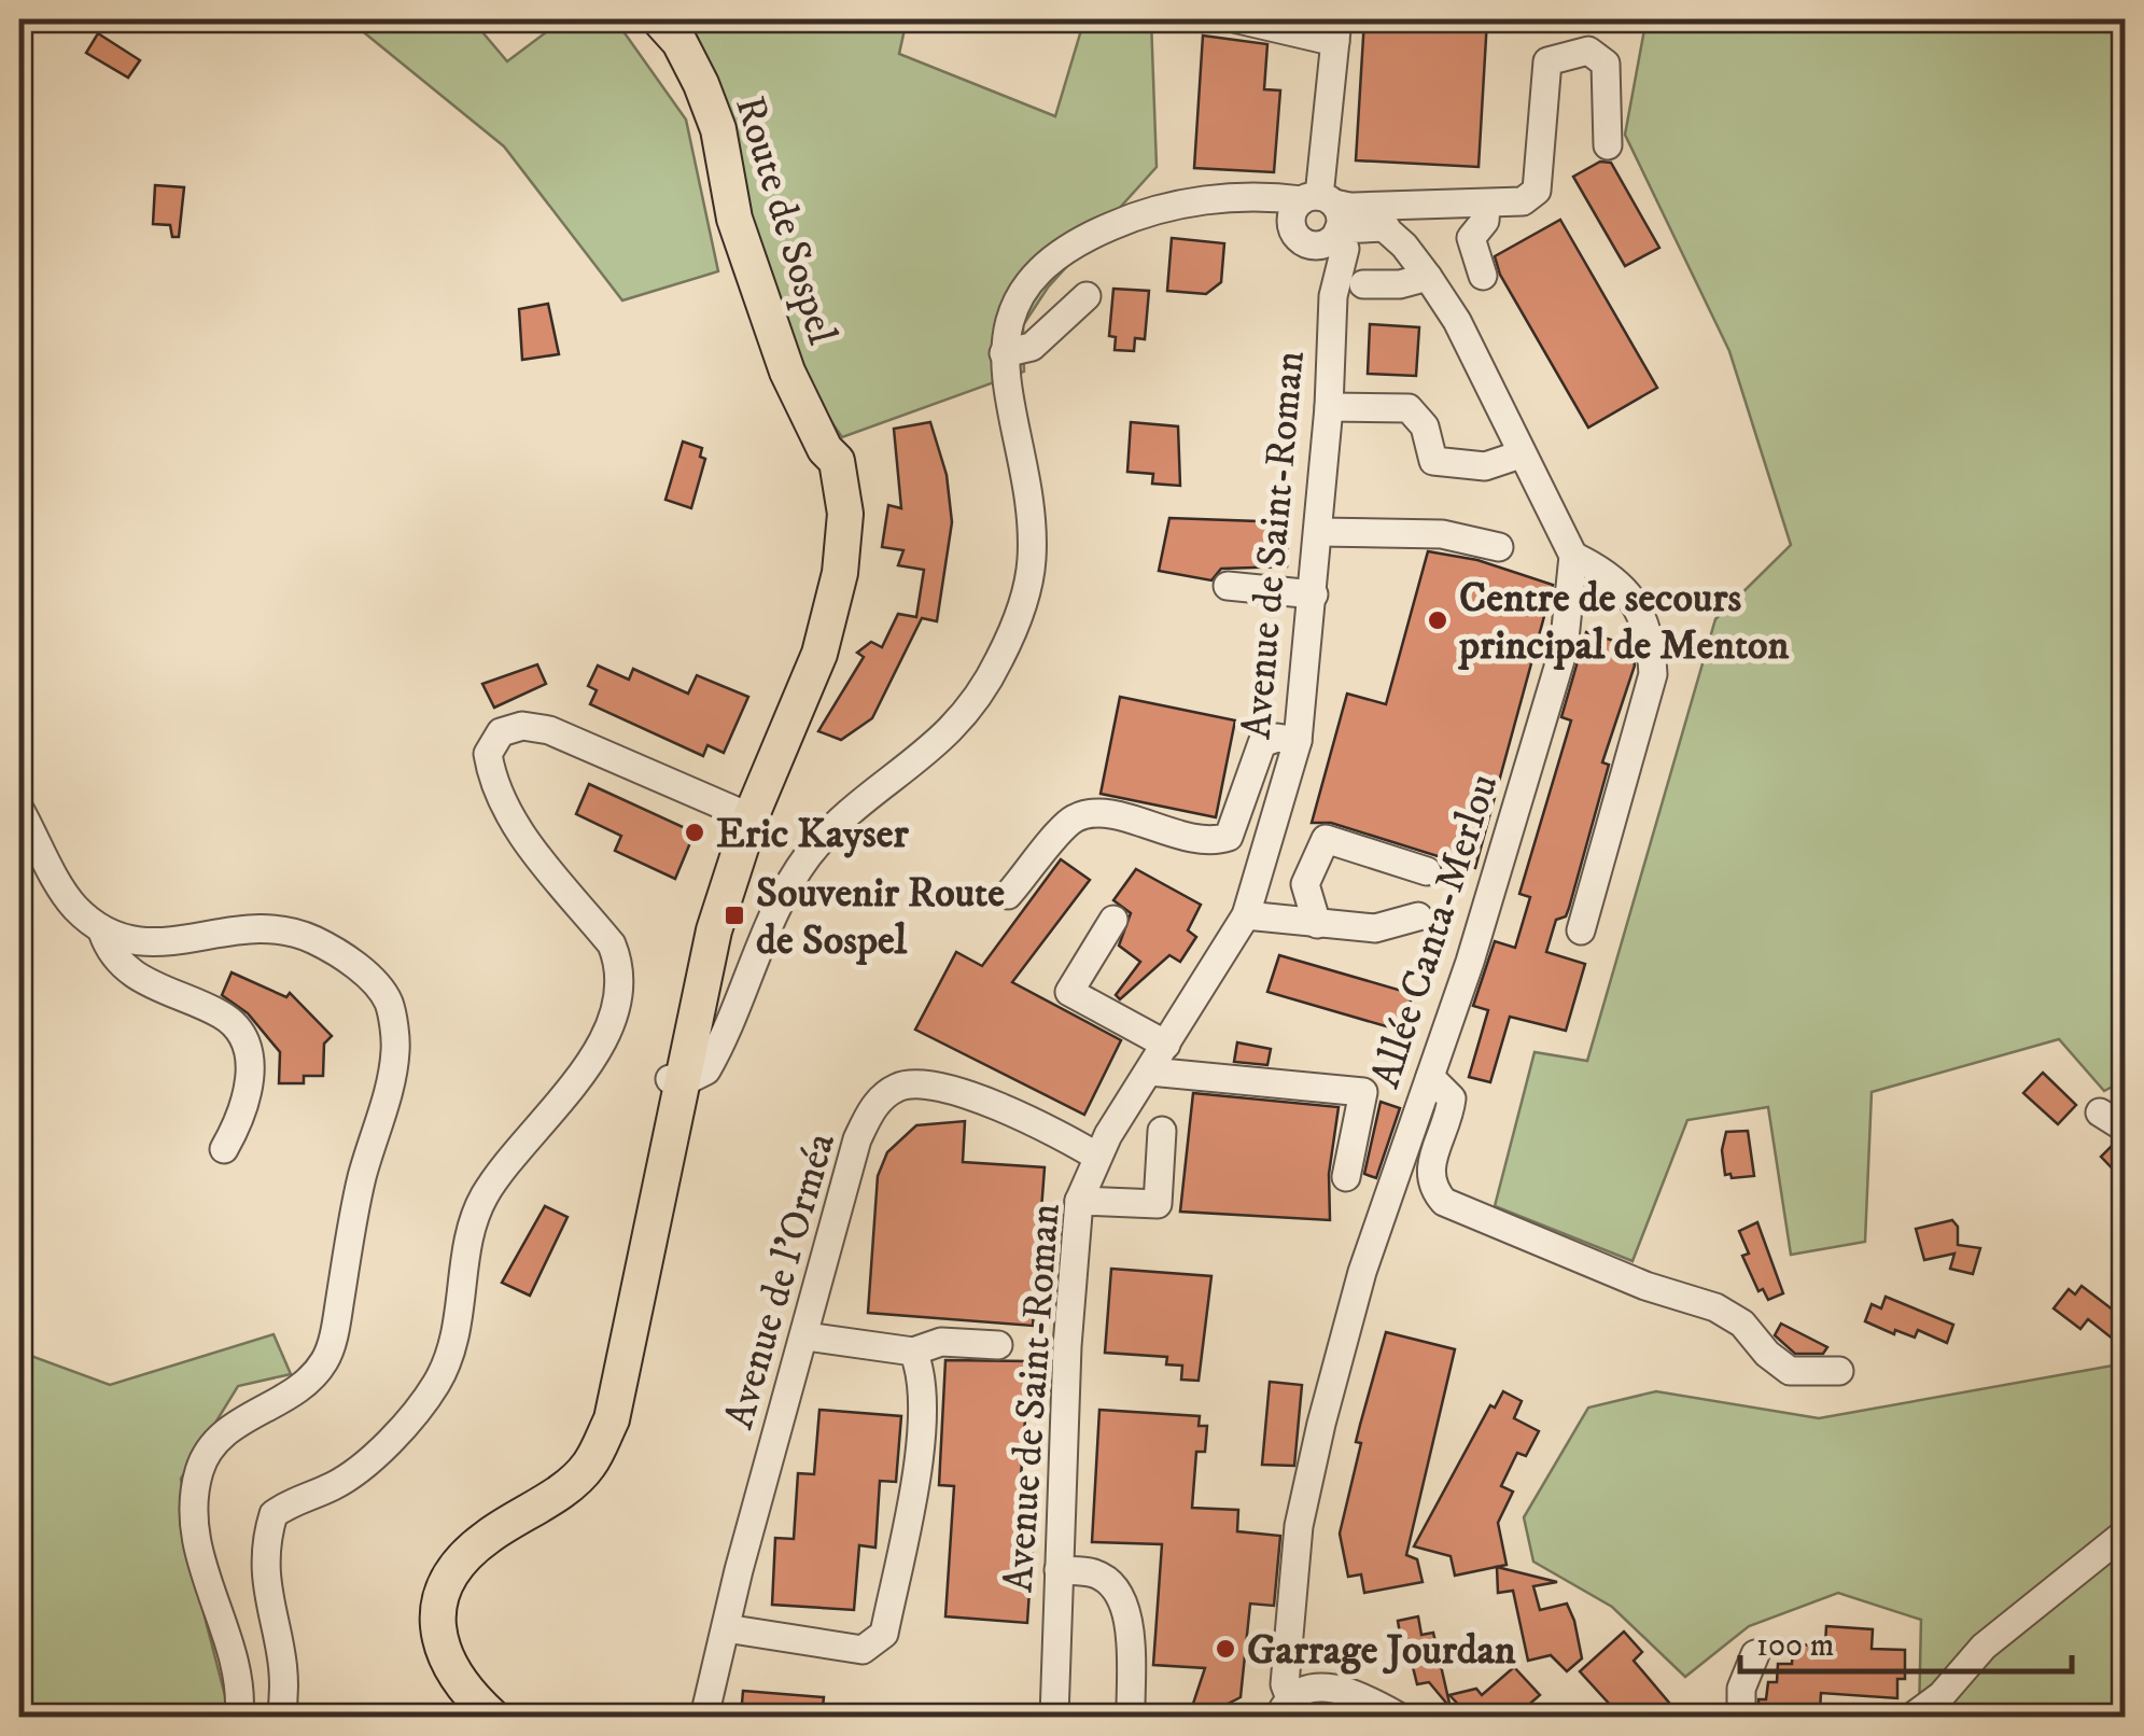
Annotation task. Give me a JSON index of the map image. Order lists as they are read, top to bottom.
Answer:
{
  "streets": {
    "main road": ["Route de Sospel"],
    "street": ["Avenue de Saint-Roman", "Allée Canta-Merlou", "Avenue de l'Orméa"]
  },
  "crossings": [
    ["Avenue de Saint-Roman", "Avenue de l'Orméa"]
  ],
  "places": {
    "other": ["Centre de secours principal de Menton", "Eric Kayser", "Garrage Jourdan"],
    "transit": ["Souvenir Route de Sospel"]
  },
  "scale_bar": "100 m"
}
